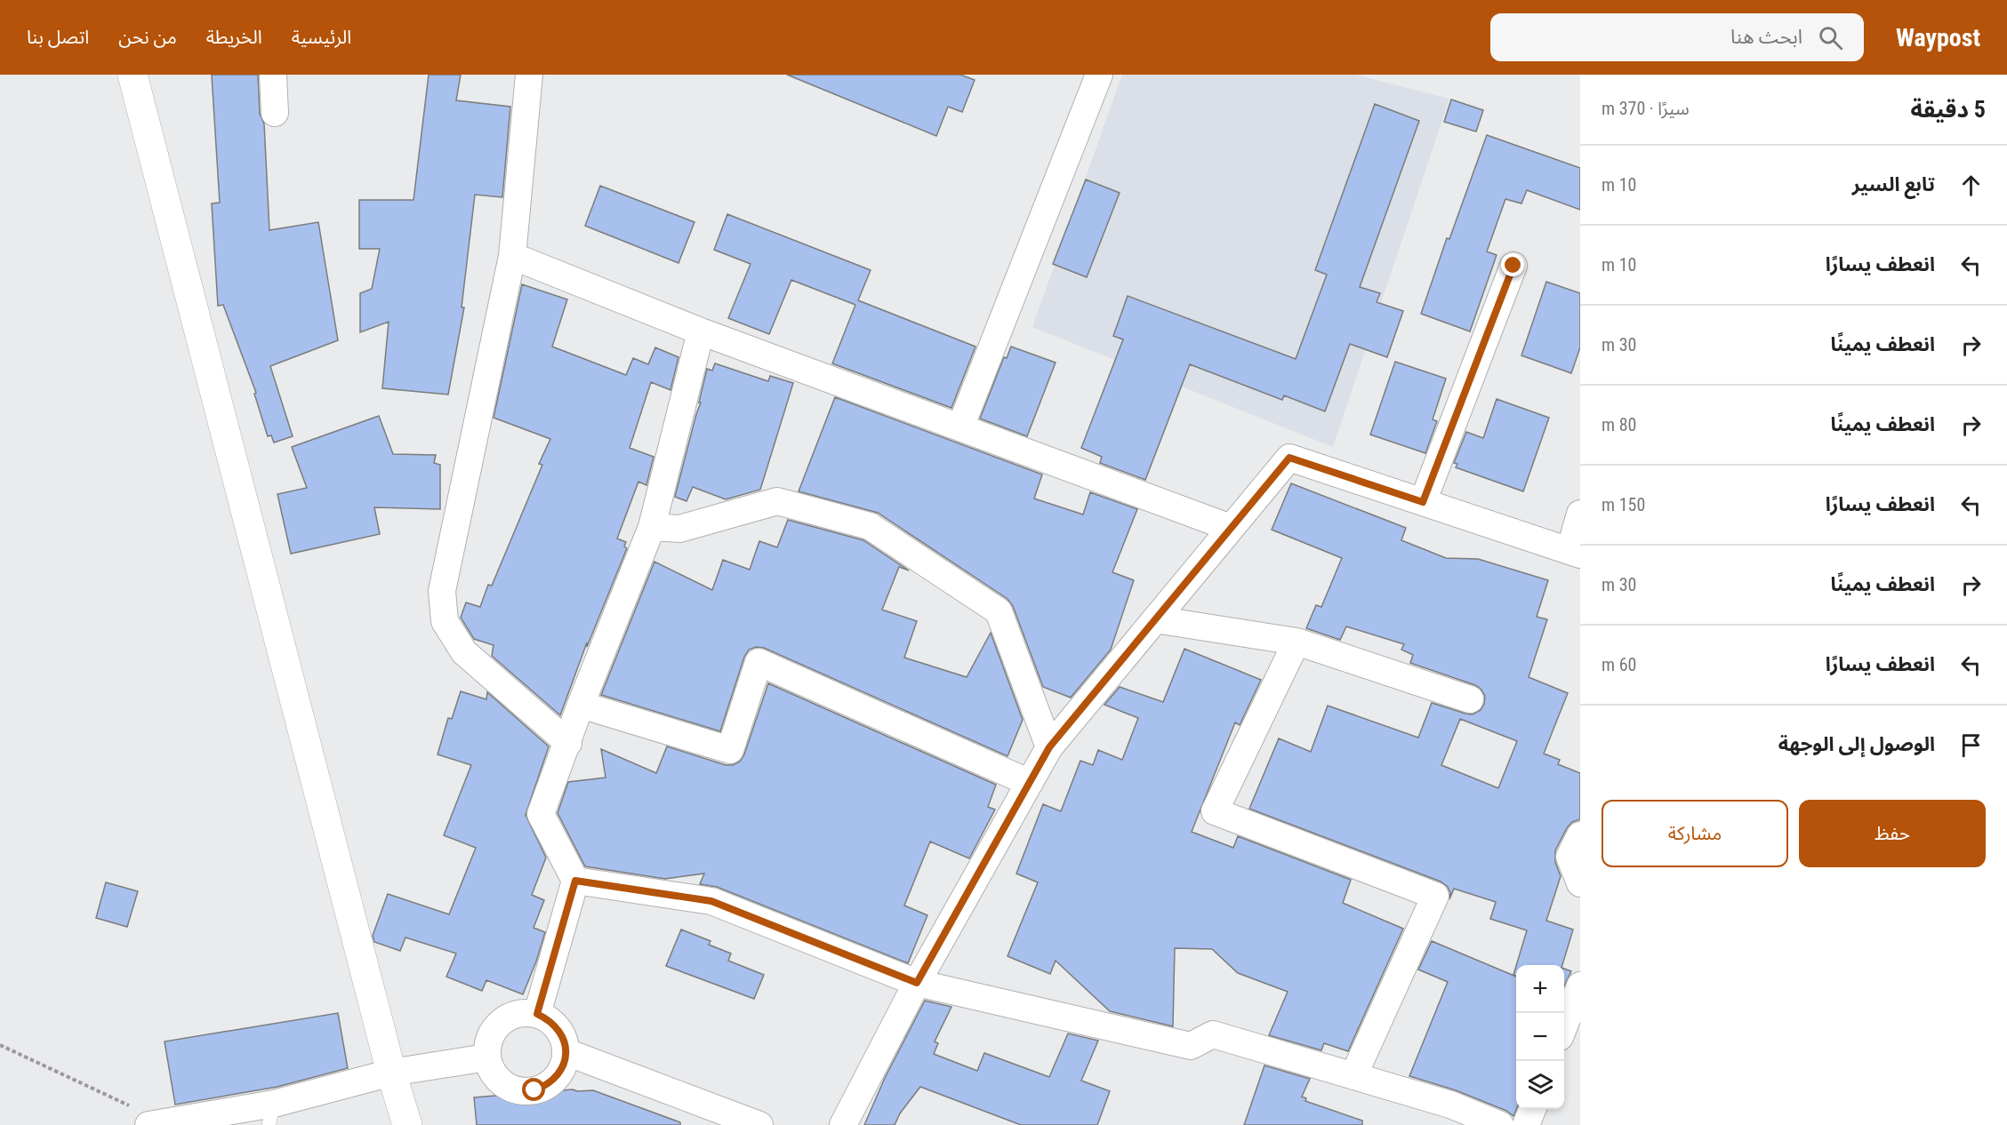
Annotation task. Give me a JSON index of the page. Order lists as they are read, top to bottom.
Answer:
{
  "page": {
    "header": "Waypost",
    "search": "ابحث هنا",
    "nav": [
      "الرئيسية",
      "الخريطة",
      "من نحن",
      "اتصل بنا"
    ],
    "heading": ["5 دقيقة", "سيرًا · 370 m"],
    "list": [
      ["تابع السير", "10 m"],
      ["انعطف يسارًا", "10 m"],
      ["انعطف يمينًا", "30 m"],
      ["انعطف يمينًا", "80 m"],
      ["انعطف يسارًا", "150 m"],
      ["انعطف يمينًا", "30 m"],
      ["انعطف يسارًا", "60 m"],
      "الوصول إلى الوجهة"
    ],
    "buttons": ["حفظ", "مشاركة"],
    "map_buttons": ["+", "−"]
  }
}
